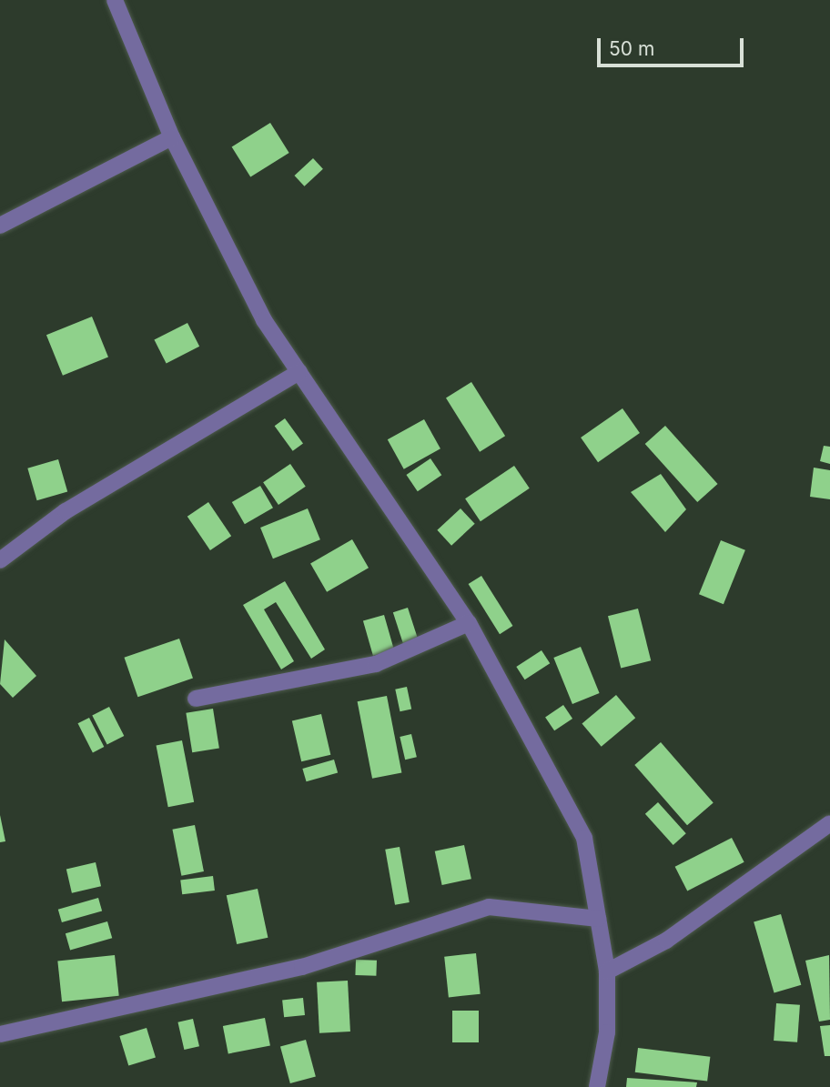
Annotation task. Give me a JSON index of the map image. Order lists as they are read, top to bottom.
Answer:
{
  "scale_bar": "50 m"
}
